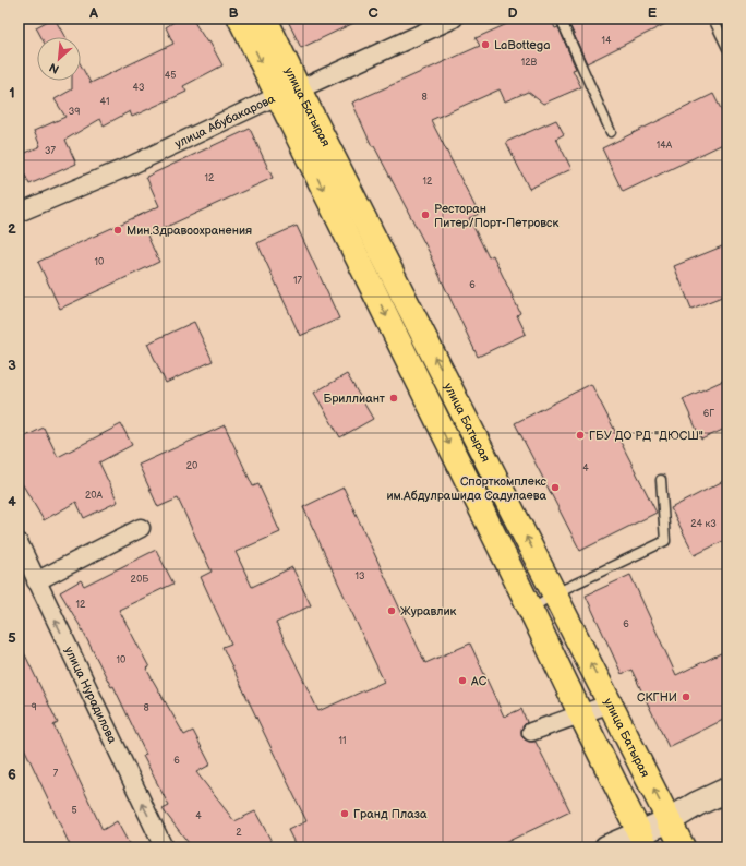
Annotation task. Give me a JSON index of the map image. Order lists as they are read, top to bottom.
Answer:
{
  "streets": {
    "main road": ["улица Батырая"],
    "street": ["улица Абубакарова", "улица Нурадилова"]
  },
  "crossings": [
    ["улица Батырая", "улица Абубакарова"]
  ],
  "one_way": ["улица Нурадилова"],
  "places": [
    "LaBottega",
    "Ресторан Питер/Порт-Петровск",
    "Мин.Здравоохранения",
    "Бриллиант",
    "ГБУ ДО РД \"ДЮСШ\"",
    "Спорткомплекс им.Абдулрашида Садулаева",
    "Журавлик",
    "АС",
    "СКГНИ",
    "Гранд Плаза"
  ],
  "house_numbers": [
    "14",
    "12В",
    "45",
    "43",
    "8",
    "41",
    "39",
    "14А",
    "37",
    "12",
    "12",
    "10",
    "17",
    "6",
    "6Г",
    "20",
    "4",
    "20А",
    "24 к3",
    "13",
    "20Б",
    "12",
    "6",
    "10",
    "9",
    "8",
    "11",
    "6",
    "7",
    "5",
    "4",
    "2"
  ],
  "north": "bottom left",
  "grid": {
    "columns": [
      "A",
      "B",
      "C",
      "D",
      "E"
    ],
    "rows": [
      "1",
      "2",
      "3",
      "4",
      "5",
      "6"
    ]
  }
}
